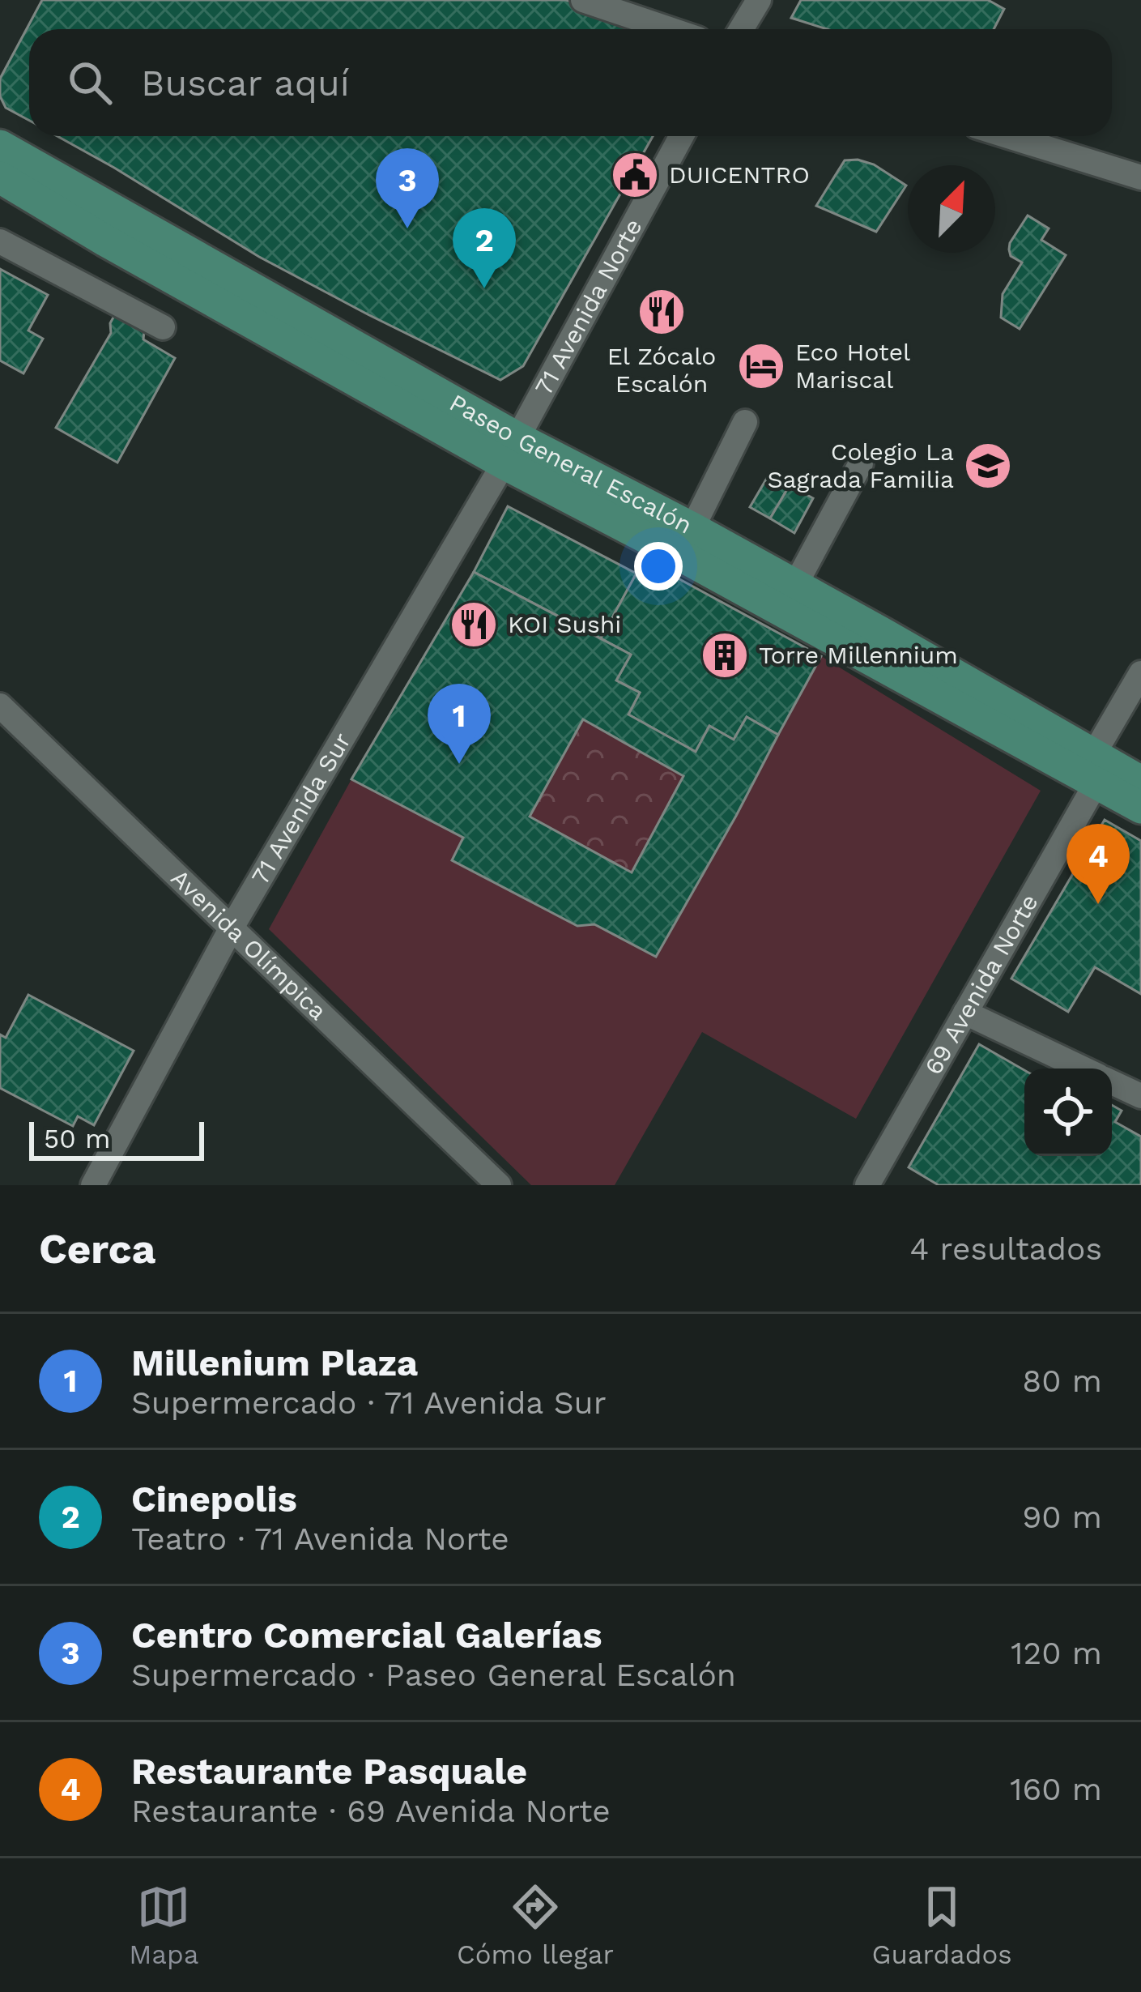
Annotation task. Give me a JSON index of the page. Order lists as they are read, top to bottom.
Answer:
{
  "streets": {
    "main road": ["Paseo General Escalón"],
    "street": [
      "71 Avenida Norte",
      "71 Avenida Sur",
      "Avenida Olímpica",
      "69 Avenida Norte"
    ]
  },
  "crossings": [
    ["71 Avenida Norte", "Paseo General Escalón"],
    ["71 Avenida Norte", "71 Avenida Sur"],
    ["Paseo General Escalón", "71 Avenida Sur"],
    ["Paseo General Escalón", "69 Avenida Norte"],
    ["71 Avenida Sur", "Avenida Olímpica"]
  ],
  "places": {
    "public building": ["DUICENTRO"],
    "restaurant": ["El Zócalo Escalón", "KOI Sushi"],
    "hotel": ["Eco Hotel Mariscal"],
    "school or university": ["Colegio La Sagrada Familia"],
    "building": ["Torre Millennium"]
  },
  "scale_bar": "50 m",
  "north": "top right",
  "page": {
    "search": "Buscar aquí",
    "pins": [
      "3",
      "2",
      "1",
      "4"
    ],
    "scale": "50 m",
    "heading": ["Cerca", "4 resultados"],
    "list": [
      {
        "mark": "1",
        "name": "Millenium Plaza",
        "note": "Supermercado · 71 Avenida Sur",
        "value": "80 m"
      },
      {
        "mark": "2",
        "name": "Cinepolis",
        "note": "Teatro · 71 Avenida Norte",
        "value": "90 m"
      },
      {
        "mark": "3",
        "name": "Centro Comercial Galerías",
        "note": "Supermercado · Paseo General Escalón",
        "value": "120 m"
      },
      {
        "mark": "4",
        "name": "Restaurante Pasquale",
        "note": "Restaurante · 69 Avenida Norte",
        "value": "160 m"
      }
    ],
    "nav": ["Mapa", "Cómo llegar", "Guardados"]
  }
}
